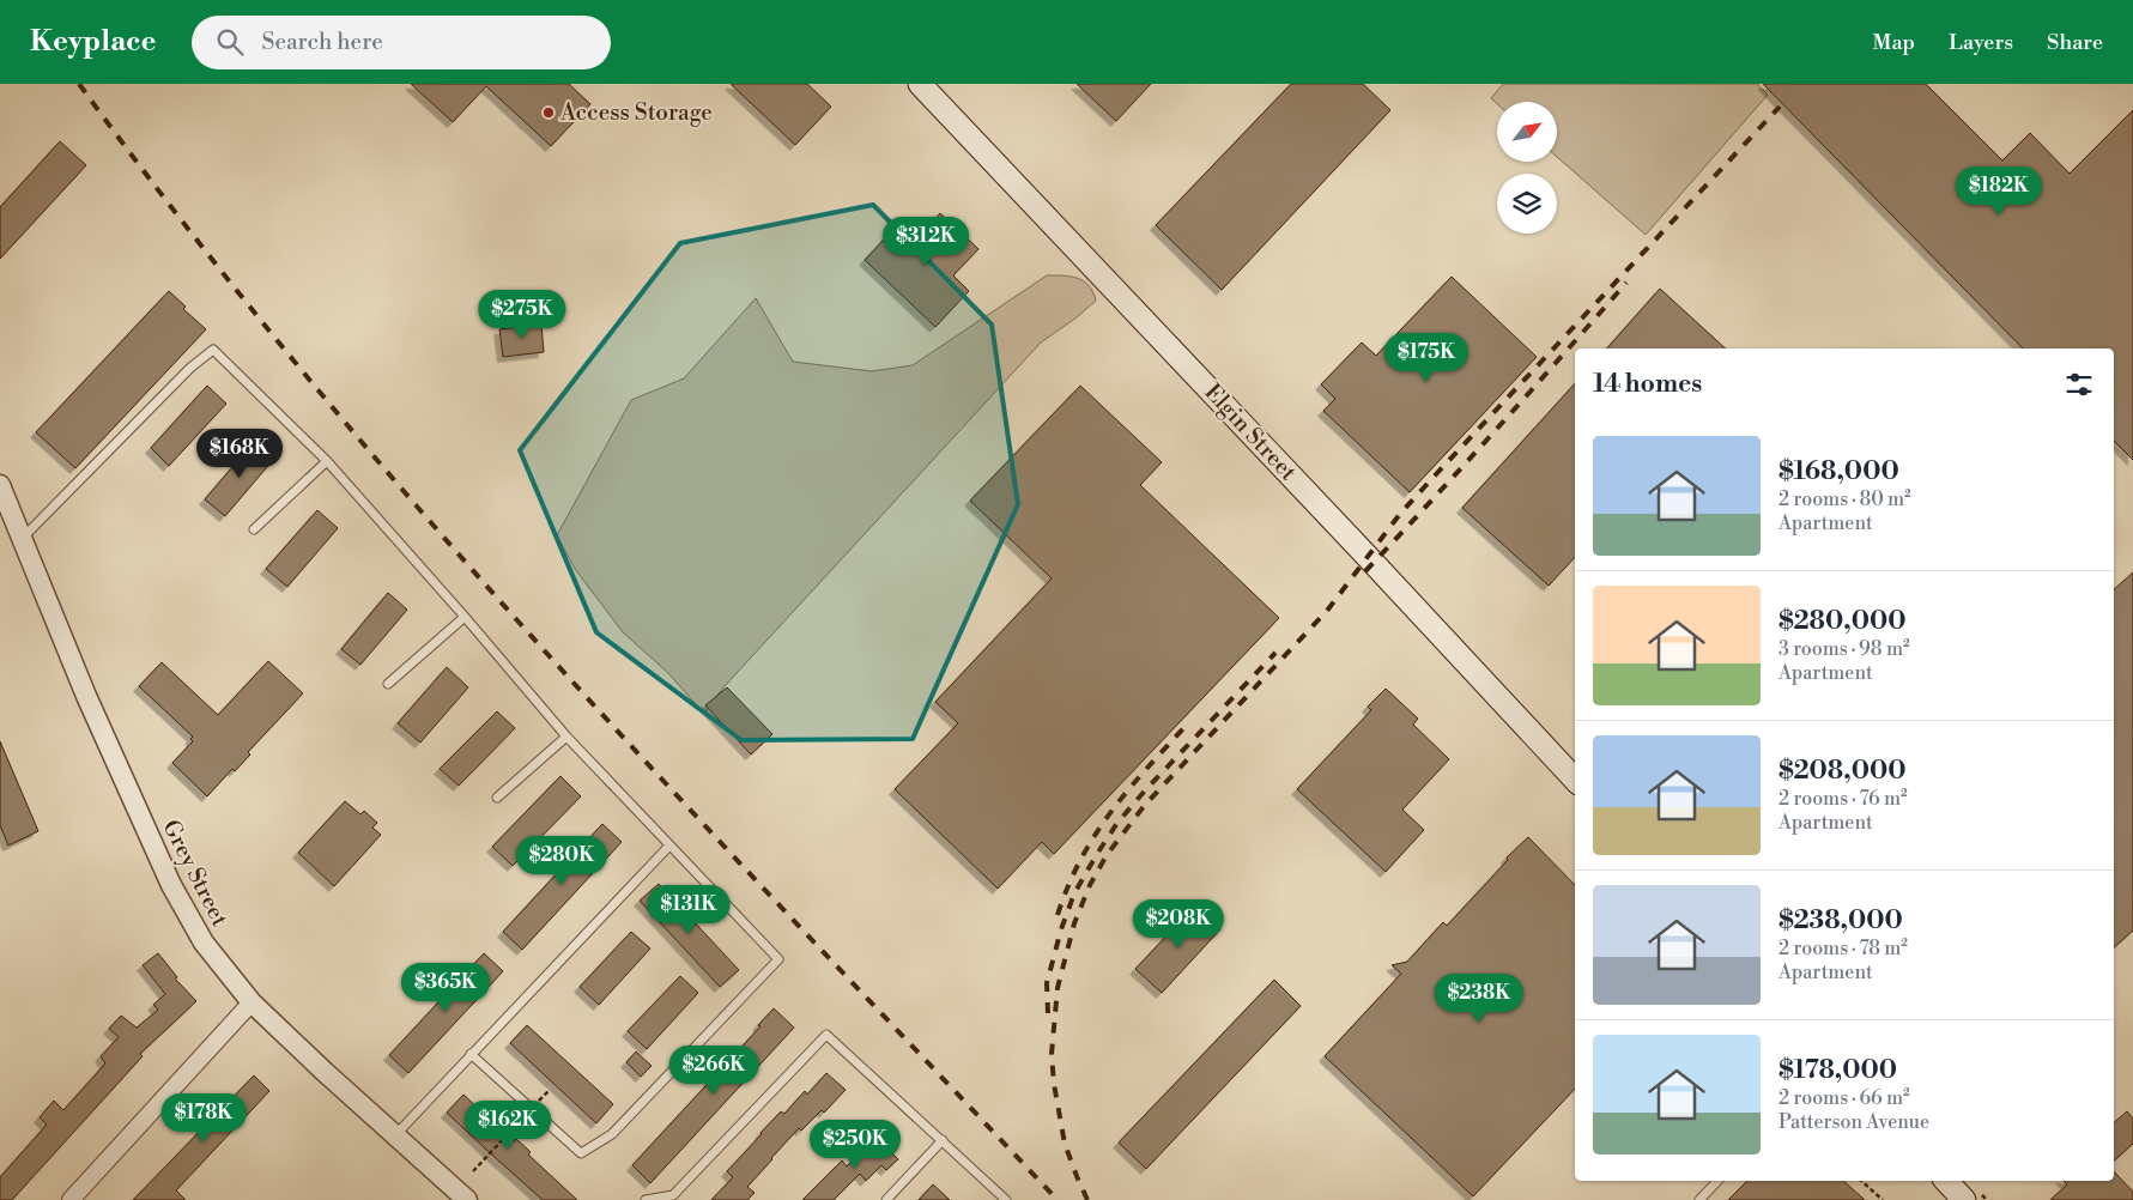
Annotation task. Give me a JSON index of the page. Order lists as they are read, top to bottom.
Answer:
{
  "streets": {
    "main road": ["Elgin Street"],
    "street": ["Grey Street"]
  },
  "places": ["Access Storage"],
  "north": "top right",
  "page": {
    "header": "Keyplace",
    "search": "Search here",
    "nav": ["Map", "Layers", "Share"],
    "price": [
      "$182K",
      "$312K",
      "$275K",
      "$175K",
      "$168K",
      "$280K",
      "$131K",
      "$208K",
      "$365K",
      "$238K",
      "$266K",
      "$178K",
      "$162K",
      "$250K"
    ],
    "heading": "14 homes",
    "list": [
      {
        "name": "$168,000",
        "note": "2 rooms · 80 m² · Apartment"
      },
      {
        "name": "$280,000",
        "note": "3 rooms · 98 m² · Apartment"
      },
      {
        "name": "$208,000",
        "note": "2 rooms · 76 m² · Apartment"
      },
      {
        "name": "$238,000",
        "note": "2 rooms · 78 m² · Apartment"
      },
      {
        "name": "$178,000",
        "note": "2 rooms · 66 m² · Patterson Avenue"
      }
    ]
  }
}
